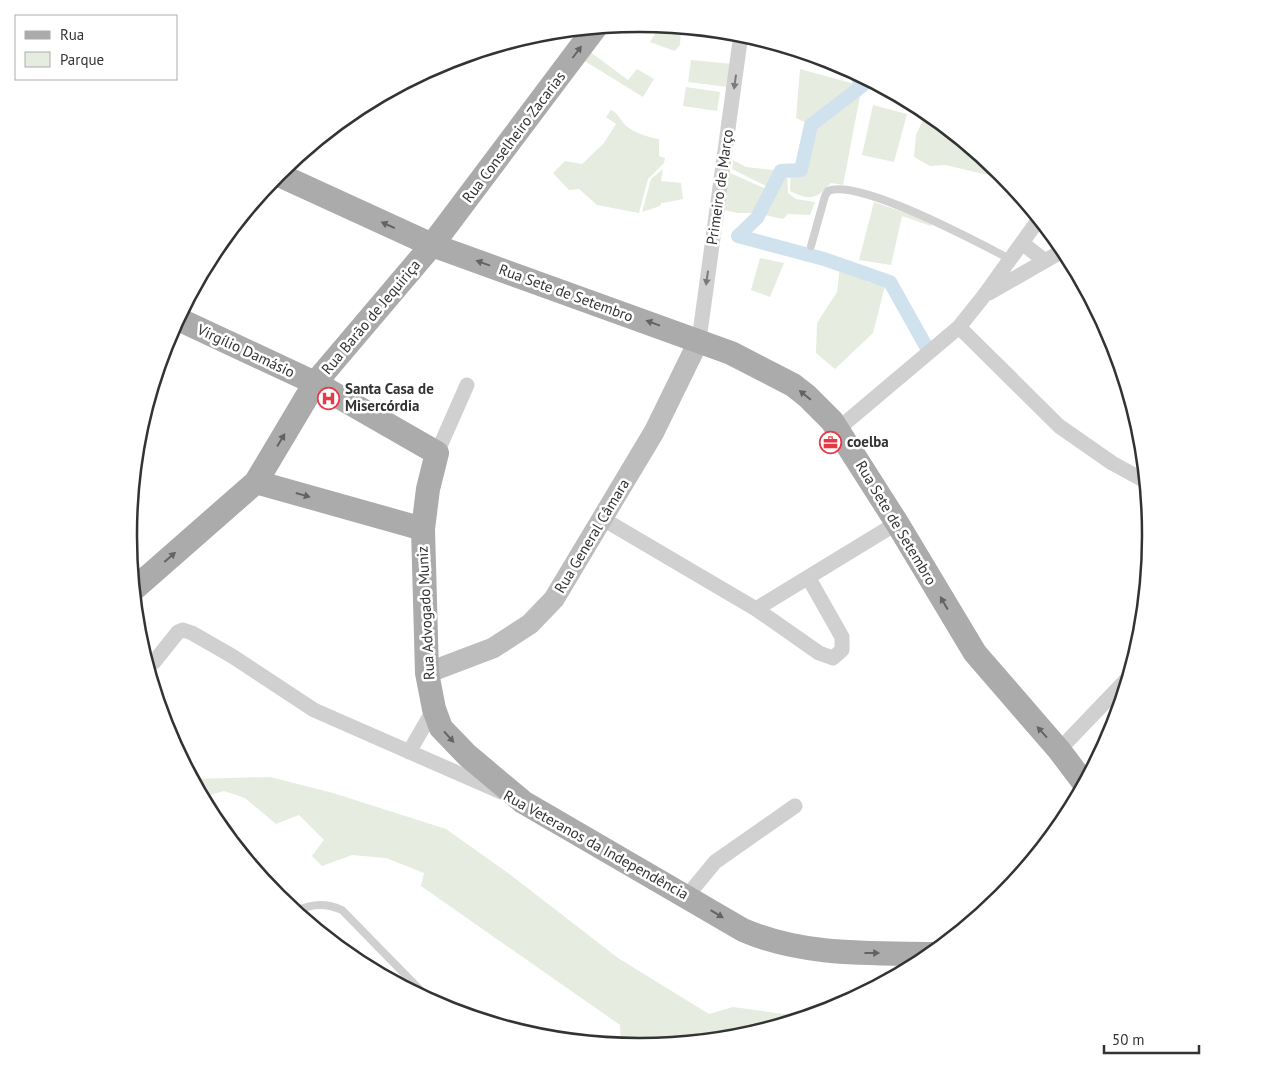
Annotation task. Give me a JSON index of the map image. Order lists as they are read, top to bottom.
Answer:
{
  "streets": {
    "main road": [
      "Rua Conselheiro Zacarias",
      "Rua Sete de Setembro",
      "Rua Barão de Jequiriça",
      "Virgílio Damásio",
      "Rua Advogado Muniz",
      "Rua Veteranos da Independência"
    ],
    "street": ["Primeiro de Março", "Rua General Câmara"]
  },
  "crossings": [
    ["Rua Conselheiro Zacarias", "Rua Sete de Setembro"],
    ["Rua Conselheiro Zacarias", "Rua Barão de Jequiriça"],
    ["Primeiro de Março", "Rua Sete de Setembro"],
    ["Primeiro de Março", "Rua General Câmara"],
    ["Rua Sete de Setembro", "Rua Barão de Jequiriça"],
    ["Rua Sete de Setembro", "Rua General Câmara"],
    ["Rua Barão de Jequiriça", "Virgílio Damásio"],
    ["Rua Barão de Jequiriça", "Rua Advogado Muniz"],
    ["Rua General Câmara", "Rua Advogado Muniz"],
    ["Rua Advogado Muniz", "Rua Veteranos da Independência"]
  ],
  "one_way": [
    "Rua Conselheiro Zacarias",
    "Primeiro de Março",
    "Rua Sete de Setembro",
    "Rua Barão de Jequiriça",
    "Rua Advogado Muniz"
  ],
  "places": {
    "hospital": ["Santa Casa de Misercórdia"],
    "office": ["coelba"]
  },
  "legend": ["Rua", "Parque"],
  "scale_bar": "50 m"
}
